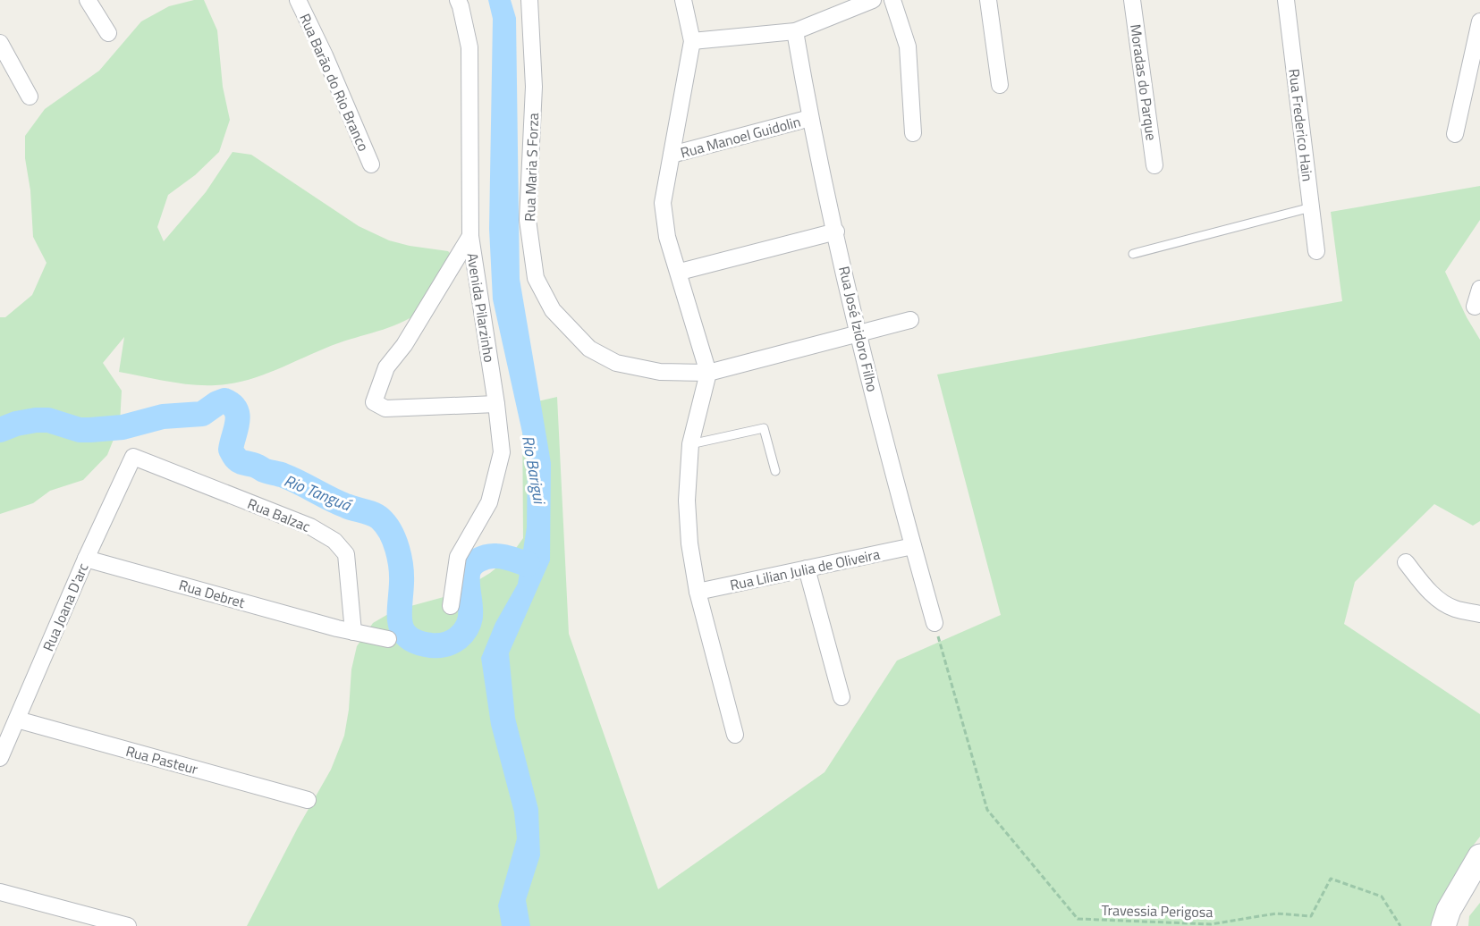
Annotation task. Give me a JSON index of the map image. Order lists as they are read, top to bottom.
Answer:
{
  "streets": {
    "street": [
      "Rua Barão do Rio Branco",
      "Moradas do Parque",
      "Rua Frederico Hain",
      "Rua Manoel Guidolin",
      "Rua Maria S Forza",
      "Avenida Pilarzinho",
      "Rua José Izidoro Filho",
      "Rua Balzac",
      "Rua Lilian Julia de Oliveira",
      "Rua Debret",
      "Rua Joana D'arc",
      "Rua Pasteur"
    ],
    "path": ["Travessia Perigosa"]
  },
  "crossings": [
    ["Rua Manoel Guidolin", "Rua José Izidoro Filho"],
    ["Rua Maria S Forza", "Rua José Izidoro Filho"],
    ["Rua José Izidoro Filho", "Rua Lilian Julia de Oliveira"],
    ["Rua José Izidoro Filho", "Travessia Perigosa"],
    ["Rua Balzac", "Rua Debret"],
    ["Rua Balzac", "Rua Joana D'arc"],
    ["Rua Debret", "Rua Joana D'arc"],
    ["Rua Joana D'arc", "Rua Pasteur"]
  ],
  "water": ["Rio Barigui", "Rio Tanguá"]
}
